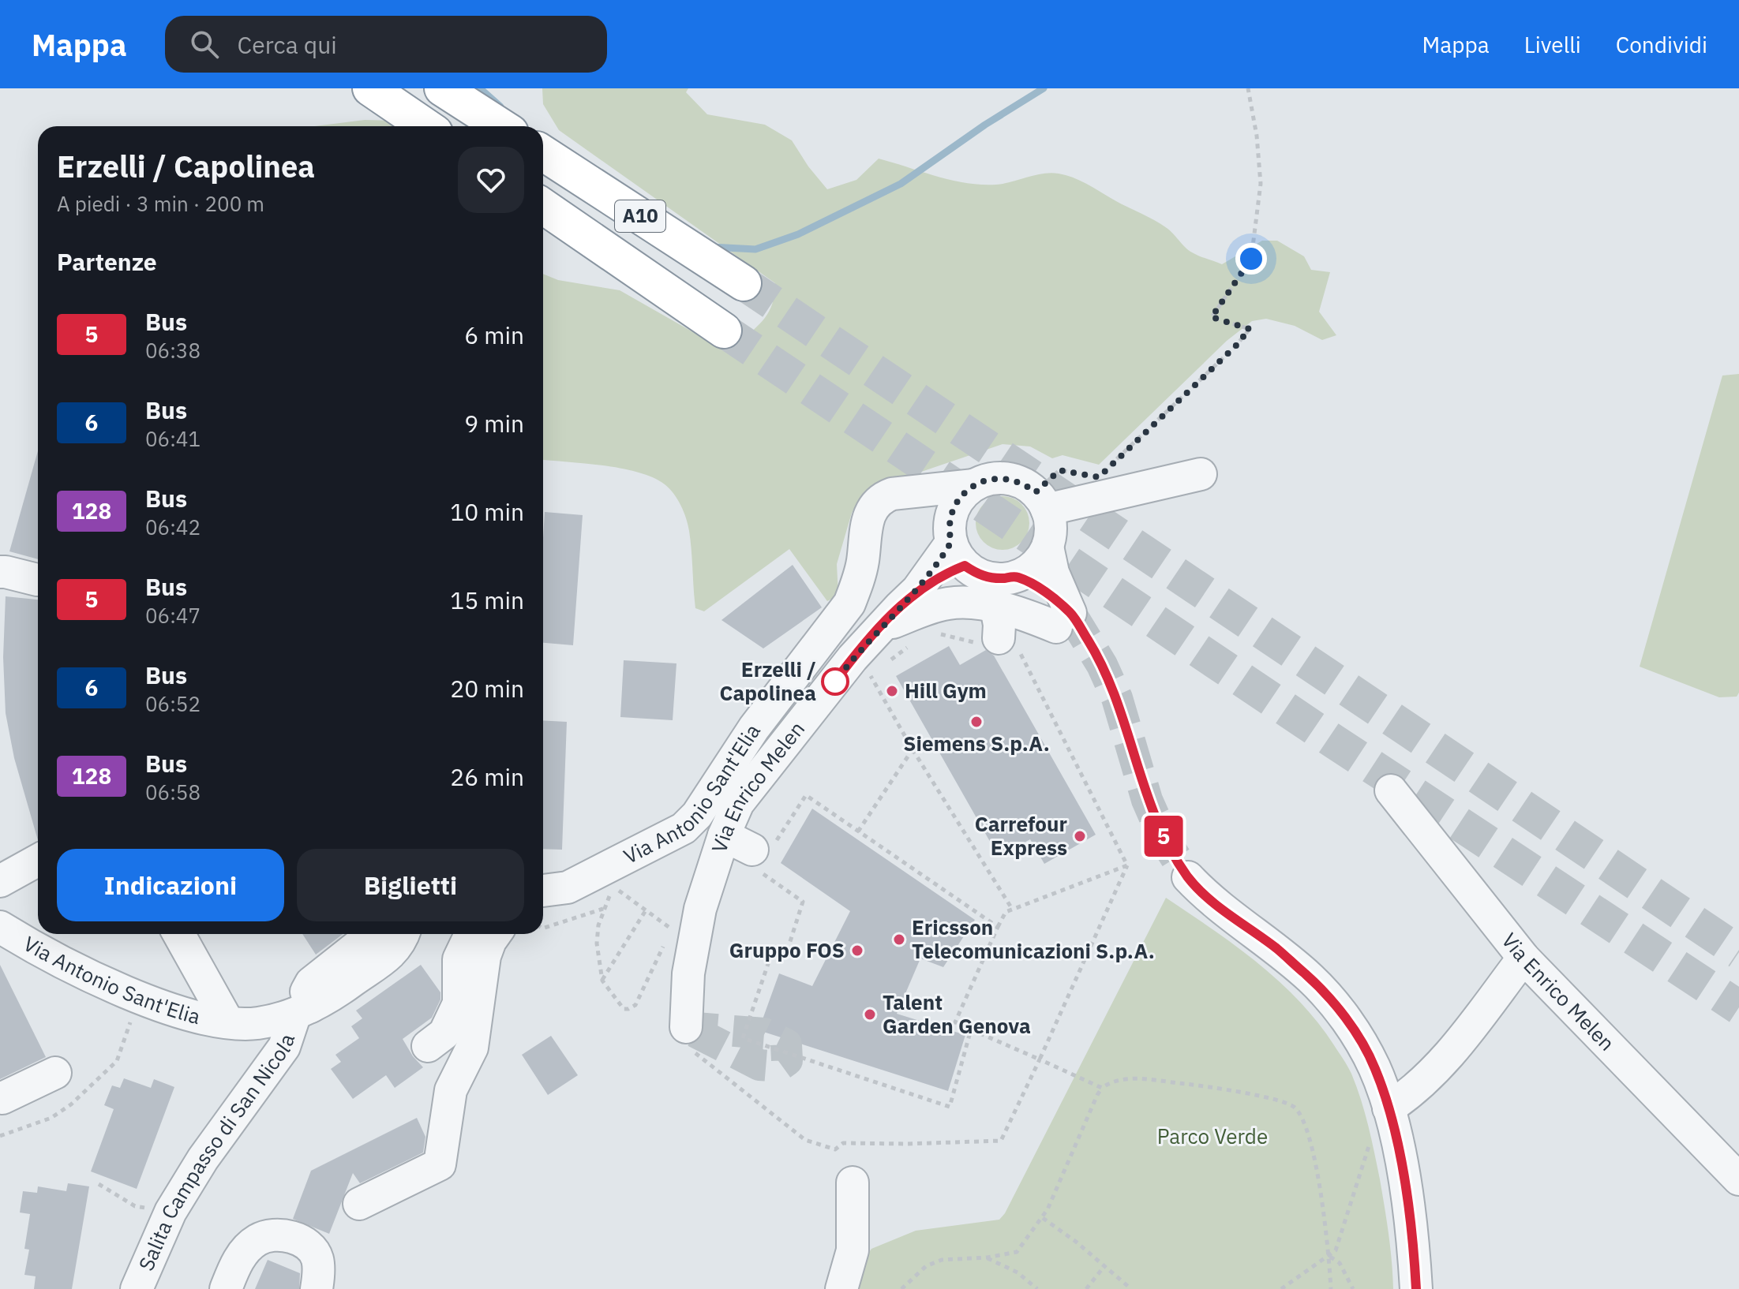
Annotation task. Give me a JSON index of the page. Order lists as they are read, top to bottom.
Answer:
{
  "streets": {
    "highway": ["A10"],
    "street": ["Via Enrico Melen", "Via Antonio Sant'Elia", "Salita Campasso di San Nicola"]
  },
  "crossings": [
    ["Via Enrico Melen", "Via Antonio Sant'Elia"],
    ["Via Antonio Sant'Elia", "Salita Campasso di San Nicola"]
  ],
  "parks": ["Parco Verde"],
  "places": [
    "Erzelli / Capolinea",
    "Hill Gym",
    "Siemens S.p.A.",
    "Carrefour Express",
    "Ericsson Telecomunicazioni S.p.A.",
    "Gruppo FOS",
    "Talent Garden Genova"
  ],
  "lines": ["bus line 5"],
  "page": {
    "header": "Mappa",
    "search": "Cerca qui",
    "nav": ["Mappa", "Livelli", "Condividi"],
    "on_map": "5",
    "heading": [
      ["Erzelli / Capolinea", "A piedi · 3 min · 200 m"],
      "Partenze"
    ],
    "list": [
      {
        "mark": "5",
        "name": "Bus",
        "note": "06:38",
        "value": "6 min"
      },
      {
        "mark": "6",
        "name": "Bus",
        "note": "06:41",
        "value": "9 min"
      },
      {
        "mark": "128",
        "name": "Bus",
        "note": "06:42",
        "value": "10 min"
      },
      {
        "mark": "5",
        "name": "Bus",
        "note": "06:47",
        "value": "15 min"
      },
      {
        "mark": "6",
        "name": "Bus",
        "note": "06:52",
        "value": "20 min"
      },
      {
        "mark": "128",
        "name": "Bus",
        "note": "06:58",
        "value": "26 min"
      }
    ],
    "buttons": ["Indicazioni", "Biglietti"]
  }
}
